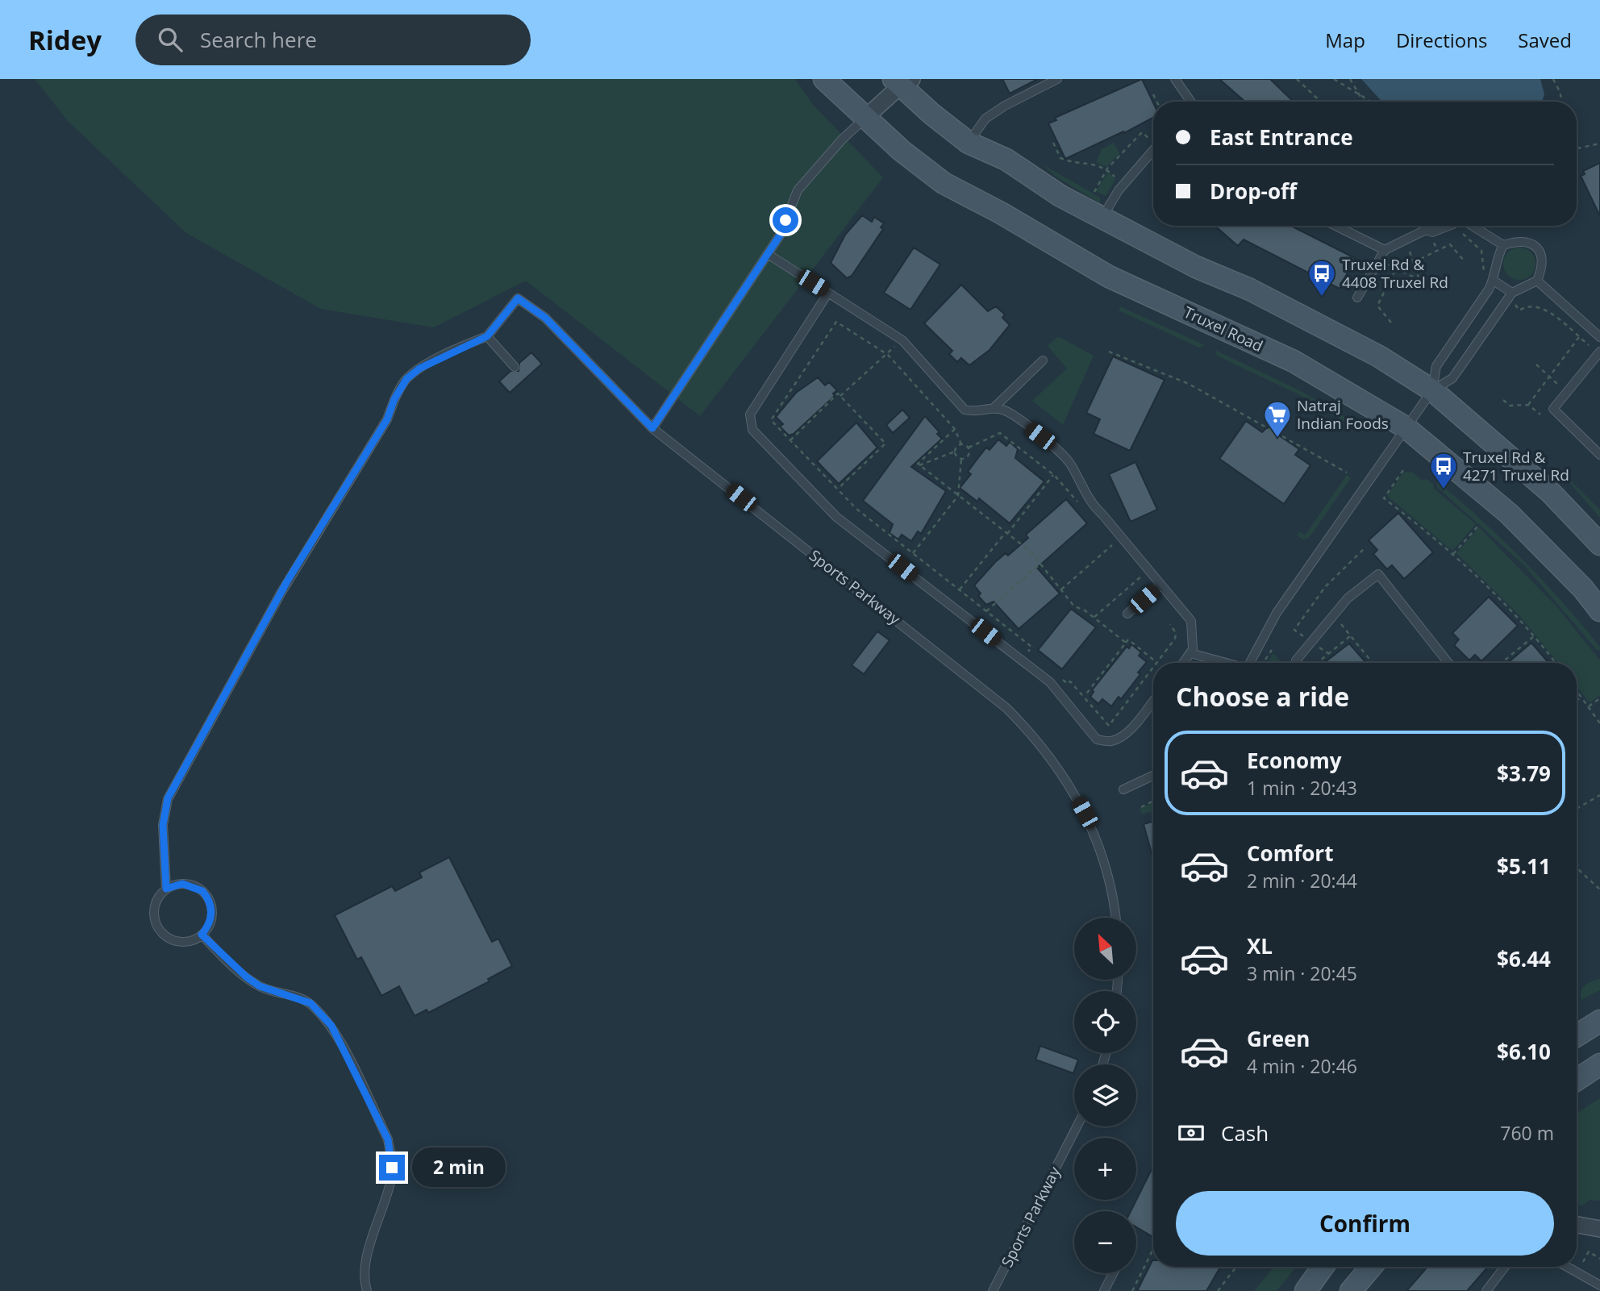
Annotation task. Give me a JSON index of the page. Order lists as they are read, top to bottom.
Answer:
{
  "streets": {
    "main road": ["Truxel Road"],
    "lane": ["Sports Parkway"]
  },
  "places": {
    "bus stop": ["Truxel Rd & 4408 Truxel Rd", "Truxel Rd & 4271 Truxel Rd"],
    "supermarket": ["Natraj Indian Foods"]
  },
  "north": "top left",
  "page": {
    "header": "Ridey",
    "search": "Search here",
    "nav": ["Map", "Directions", "Saved"],
    "banner": ["East Entrance", "Drop-off"],
    "heading": "Choose a ride",
    "list": [
      {
        "name": "Economy",
        "note": "1 min · 20:43",
        "value": "$3.79"
      },
      {
        "name": "Comfort",
        "note": "2 min · 20:44",
        "value": "$5.11"
      },
      {
        "name": "XL",
        "note": "3 min · 20:45",
        "value": "$6.44"
      },
      {
        "name": "Green",
        "note": "4 min · 20:46",
        "value": "$6.10"
      }
    ],
    "map_buttons": ["+", "−"],
    "pay": ["Cash", "760 m"],
    "bubble": "2 min",
    "buttons": "Confirm"
  }
}
